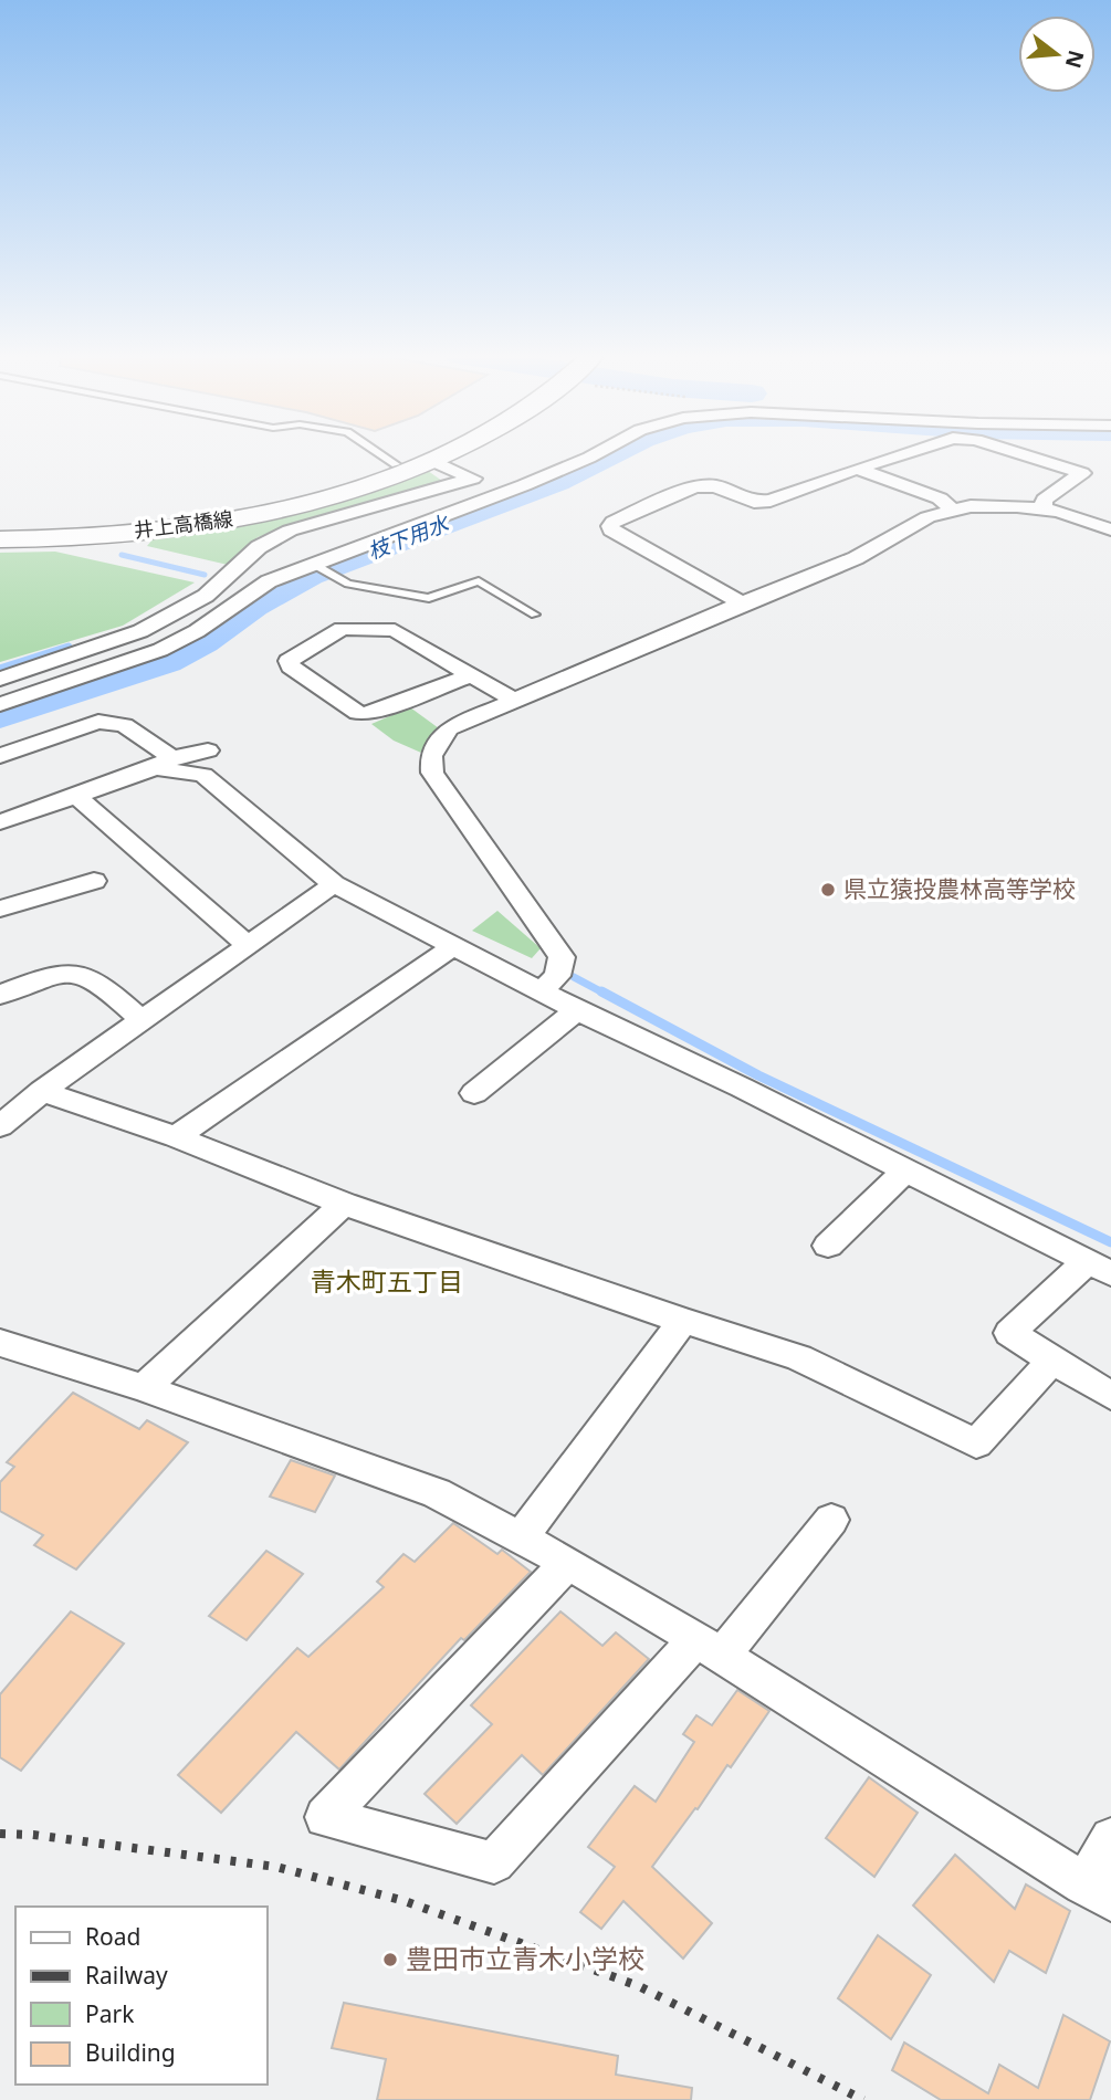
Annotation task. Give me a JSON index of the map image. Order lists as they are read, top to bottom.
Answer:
{
  "streets": {
    "street": ["井上高橋線"]
  },
  "districts": ["青木町五丁目"],
  "water": ["枝下用水"],
  "places": ["県立猿投農林高等学校", "豊田市立青木小学校"],
  "legend": [
    "Road",
    "Railway",
    "Park",
    "Building"
  ],
  "north": "right"
}
